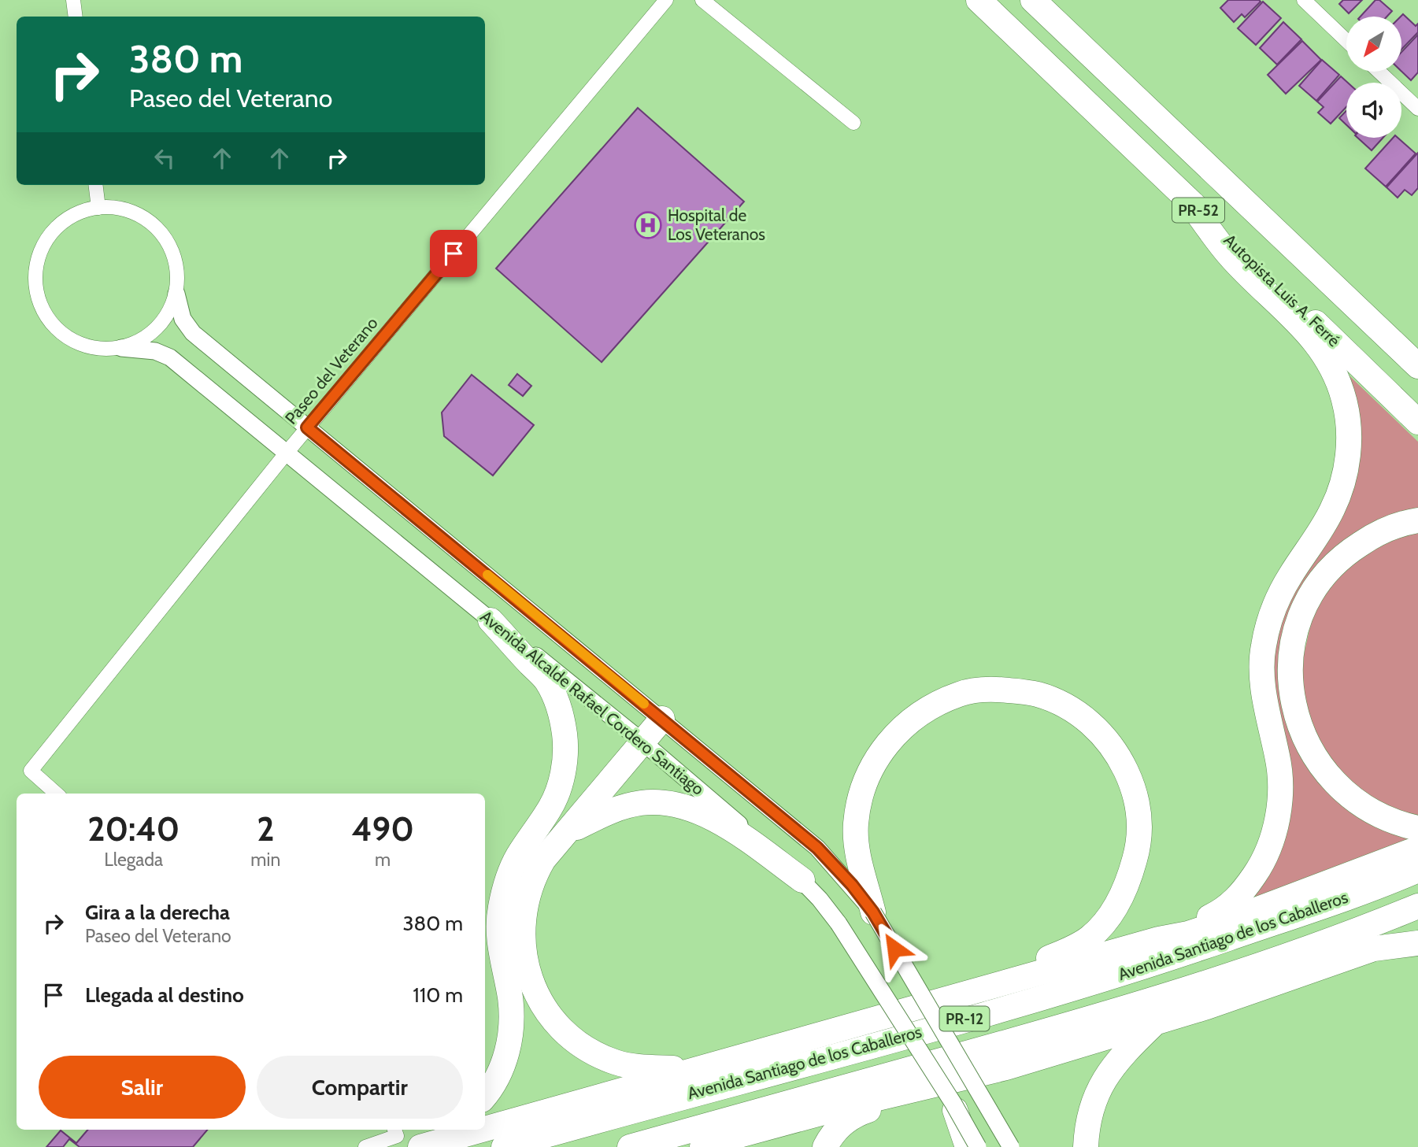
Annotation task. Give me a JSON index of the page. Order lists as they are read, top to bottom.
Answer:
{
  "streets": {
    "highway": [
      "PR-52",
      "Autopista Luis A. Ferré",
      "Avenida Santiago de los Caballeros",
      "PR-12"
    ],
    "street": ["Paseo del Veterano", "Avenida Alcalde Rafael Cordero Santiago"]
  },
  "crossings": [
    ["Paseo del Veterano", "Avenida Alcalde Rafael Cordero Santiago"]
  ],
  "places": {
    "hospital": ["Hospital de Los Veteranos"]
  },
  "north": "bottom left",
  "page": {
    "turn": ["380 m", "Paseo del Veterano"],
    "eta": [
      "20:40",
      "Llegada",
      "2",
      "min",
      "490",
      "m"
    ],
    "list": [
      {
        "name": "Gira a la derecha",
        "note": "Paseo del Veterano",
        "value": "380 m"
      },
      {
        "name": "Llegada al destino",
        "value": "110 m"
      }
    ],
    "buttons": ["Salir", "Compartir"]
  }
}
